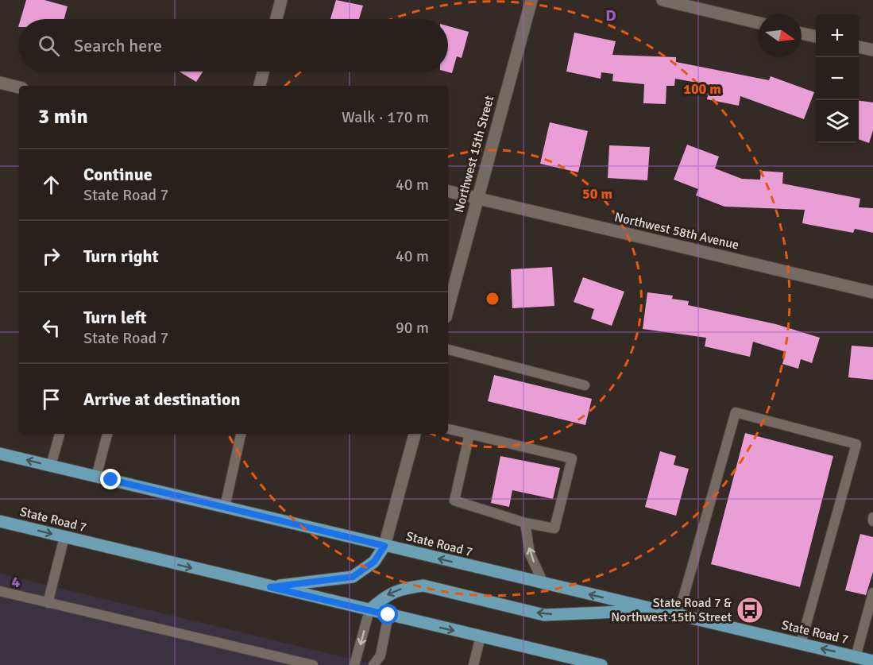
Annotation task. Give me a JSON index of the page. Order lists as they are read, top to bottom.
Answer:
{
  "streets": {
    "main road": ["State Road 7"],
    "street": ["Northwest 15th Street", "Northwest 58th Avenue"]
  },
  "crossings": [
    ["Northwest 15th Street", "Northwest 58th Avenue"]
  ],
  "places": {
    "bus stop": ["State Road 7 & Northwest 15th Street"]
  },
  "north": "right",
  "page": {
    "map_buttons": ["+", "−"],
    "search": "Search here",
    "heading": ["3 min", "Walk · 170 m"],
    "list": [
      ["Continue", "State Road 7", "40 m"],
      ["Turn right", "40 m"],
      ["Turn left", "State Road 7", "90 m"],
      "Arrive at destination"
    ]
  },
  "grid": {
    "columns": ["D"],
    "rows": ["4"]
  },
  "rings": ["100 m", "50 m"]
}
